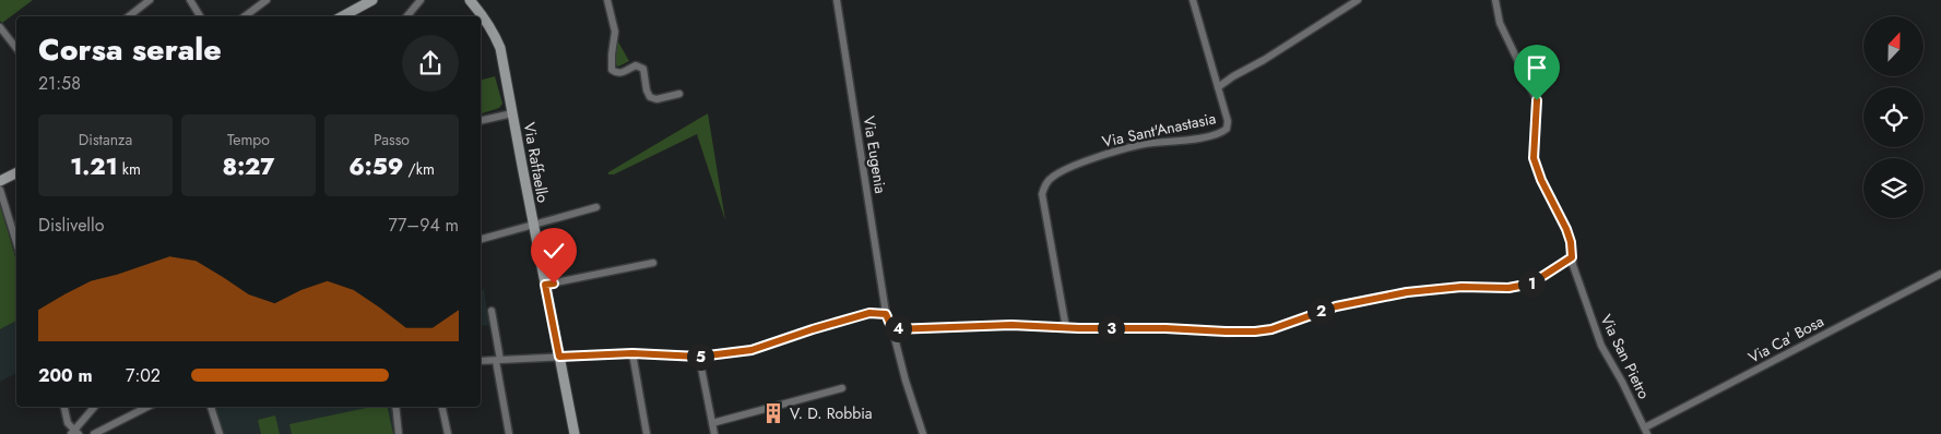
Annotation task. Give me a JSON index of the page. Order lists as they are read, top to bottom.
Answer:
{
  "streets": {
    "main road": ["Via Raffaello"],
    "street": [
      "Via Sant'Anastasia",
      "Via Eugenia",
      "Via Ca' Bosa",
      "Via San Pietro"
    ]
  },
  "crossings": [
    ["Via Ca' Bosa", "Via San Pietro"]
  ],
  "places": {
    "building": ["V. D. Robbia"]
  },
  "north": "top",
  "page": {
    "heading": ["Corsa serale", "21:58"],
    "stats": [
      ["Distanza", "1.21 km"],
      ["Tempo", "8:27"],
      ["Passo", "6:59 /km"]
    ],
    "chart": ["Dislivello", "77–94 m"],
    "pins": [
      "1",
      "2",
      "3",
      "4",
      "5"
    ],
    "list": [
      {
        "name": "200 m",
        "note": "7:02"
      }
    ]
  }
}
